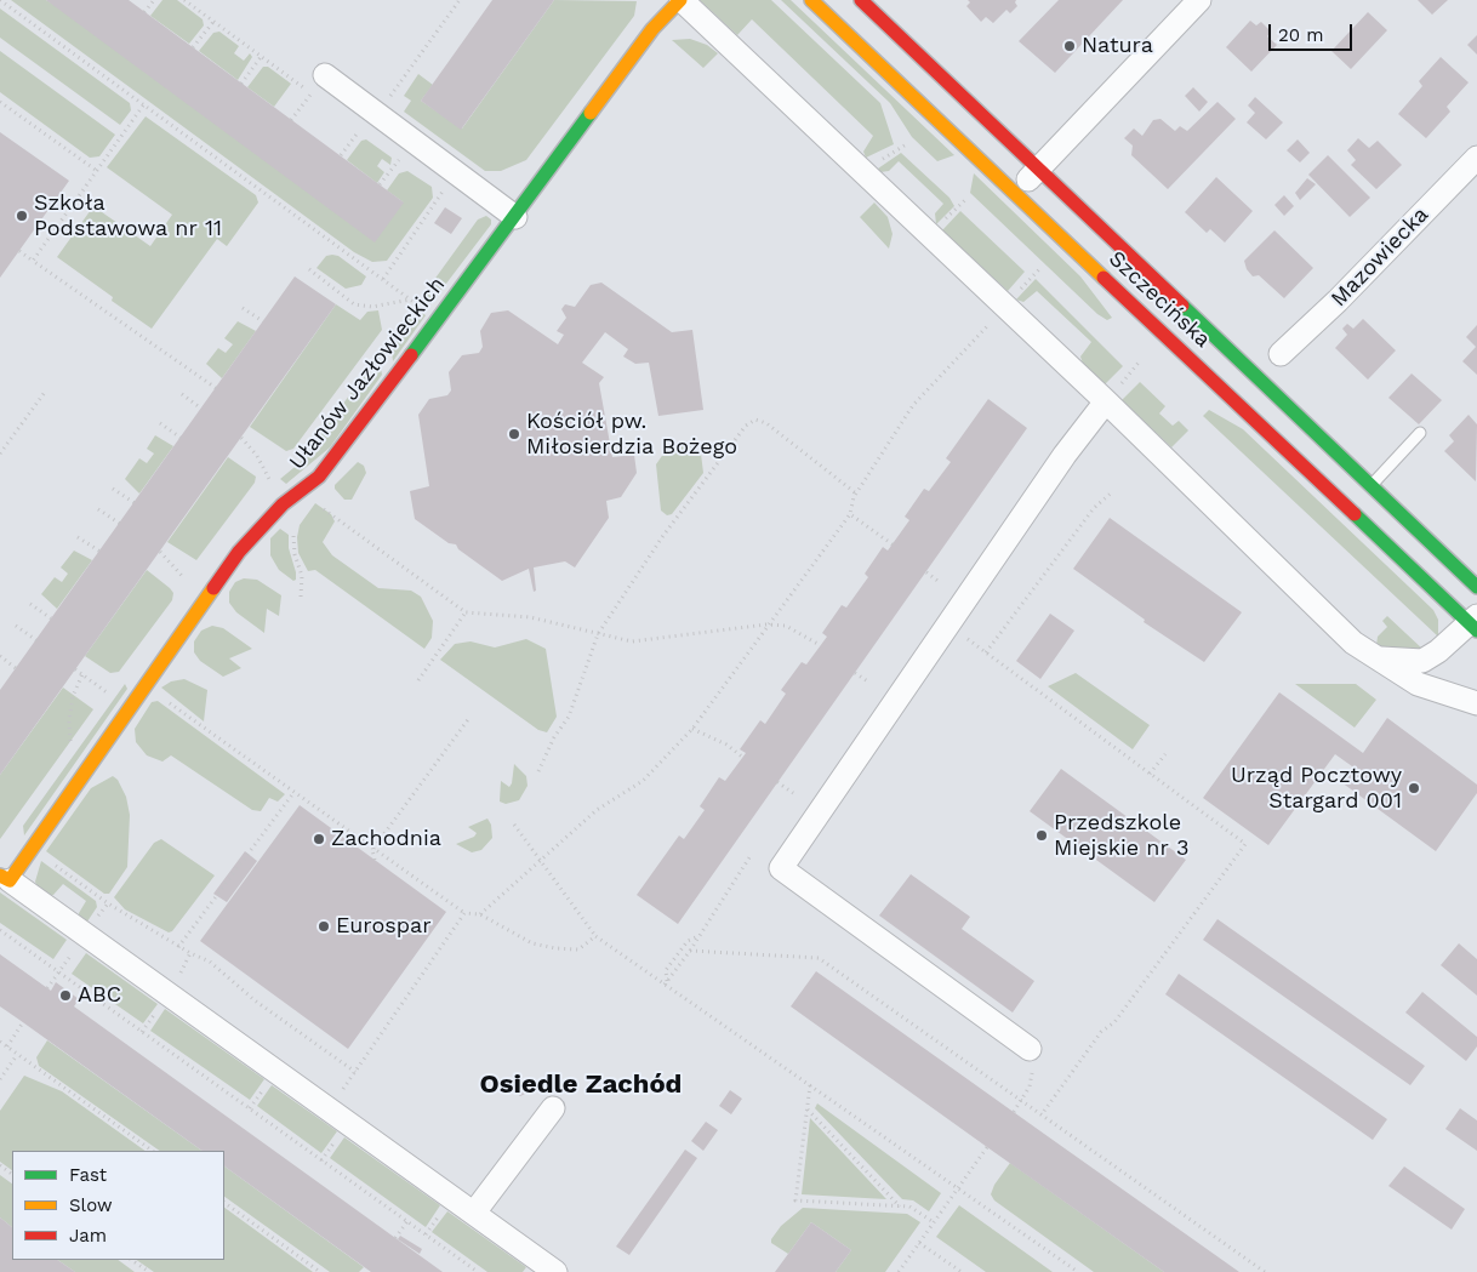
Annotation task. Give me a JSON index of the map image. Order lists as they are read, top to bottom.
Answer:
{
  "streets": {
    "main road": ["Szczecińska", "Ułanów Jazłowieckich"],
    "street": ["Mazowiecka"]
  },
  "districts": ["Osiedle Zachód"],
  "places": [
    "Natura",
    "Szkoła Podstawowa nr 11",
    "Kościół pw. Miłosierdzia Bożego",
    "Urząd Pocztowy Stargard 001",
    "Przedszkole Miejskie nr 3",
    "Zachodnia",
    "Eurospar",
    "ABC"
  ],
  "legend": ["Fast", "Slow", "Jam"],
  "scale_bar": "20 m"
}
